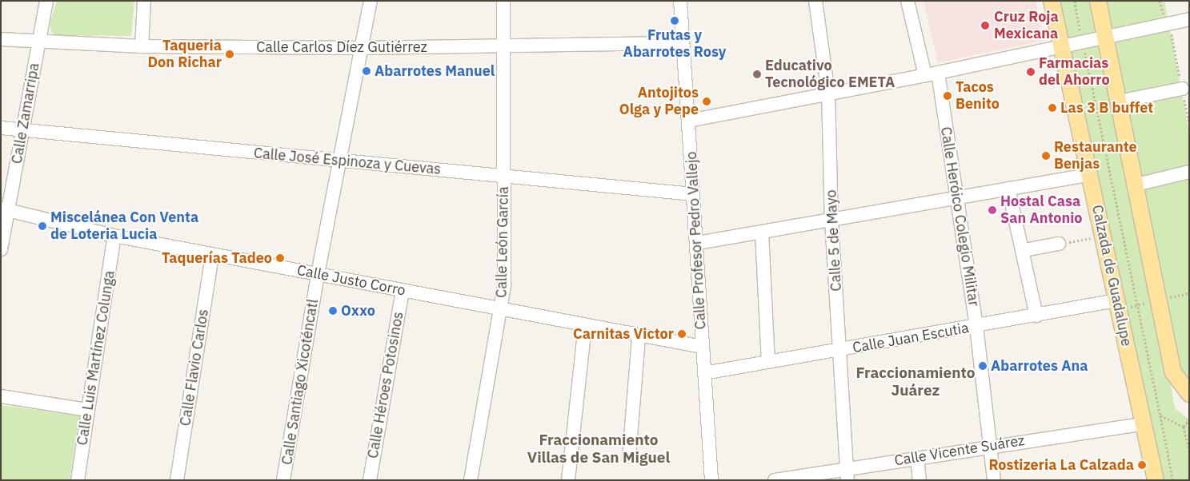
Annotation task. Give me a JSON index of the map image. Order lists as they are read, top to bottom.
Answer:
{
  "streets": {
    "main road": ["Calzada de Guadalupe"],
    "street": [
      "Calle Carlos Díez Gutiérrez",
      "Calle Zamarripa",
      "Calle José Espinoza y Cuevas",
      "Calle Heróico Colegio Militar",
      "Calle Profesor Pedro Vallejo",
      "Calle 5 de Mayo",
      "Calle León García",
      "Calle Justo Corro",
      "Calle Juan Escutia",
      "Calle Luis Martínez Colunga",
      "Calle Flavio Carlos",
      "Calle Santiago Xicoténcatl",
      "Calle Héroes Potosinos",
      "Calle Vicente Suárez"
    ]
  },
  "crossings": [
    ["Calle Carlos Díez Gutiérrez", "Calle Zamarripa"],
    ["Calle Carlos Díez Gutiérrez", "Calle Profesor Pedro Vallejo"],
    ["Calle Carlos Díez Gutiérrez", "Calle León García"],
    ["Calle Carlos Díez Gutiérrez", "Calle Santiago Xicoténcatl"],
    ["Calle Zamarripa", "Calle José Espinoza y Cuevas"],
    ["Calle Zamarripa", "Calle Justo Corro"],
    ["Calle José Espinoza y Cuevas", "Calle Profesor Pedro Vallejo"],
    ["Calle José Espinoza y Cuevas", "Calle León García"],
    ["Calle José Espinoza y Cuevas", "Calle Santiago Xicoténcatl"],
    ["Calle Heróico Colegio Militar", "Calle Juan Escutia"],
    ["Calle Heróico Colegio Militar", "Calle Vicente Suárez"],
    ["Calle Profesor Pedro Vallejo", "Calle Justo Corro"],
    ["Calle Profesor Pedro Vallejo", "Calle Juan Escutia"],
    ["Calle 5 de Mayo", "Calle Juan Escutia"],
    ["Calle 5 de Mayo", "Calle Vicente Suárez"],
    ["Calle León García", "Calle Justo Corro"],
    ["Calzada de Guadalupe", "Calle Juan Escutia"],
    ["Calzada de Guadalupe", "Calle Vicente Suárez"],
    ["Calle Justo Corro", "Calle Luis Martínez Colunga"],
    ["Calle Justo Corro", "Calle Flavio Carlos"],
    ["Calle Justo Corro", "Calle Santiago Xicoténcatl"],
    ["Calle Justo Corro", "Calle Héroes Potosinos"]
  ],
  "districts": ["Fraccionamiento Juárez", "Fraccionamiento Villas de San Miguel"],
  "places": [
    "Frutas y Abarrotes Rosy",
    "Cruz Roja Mexicana",
    "Taqueria Don Richar",
    "Abarrotes Manuel",
    "Farmacias del Ahorro",
    "Educativo Tecnológico EMETA",
    "Tacos Benito",
    "Antojitos Olga y Pepe",
    "Las 3 B buffet",
    "Restaurante Benjas",
    "Hostal Casa San Antonio",
    "Miscelánea Con Venta de Loteria Lucia",
    "Taquerías Tadeo",
    "Oxxo",
    "Carnitas Victor",
    "Abarrotes Ana",
    "Rostizeria La Calzada"
  ]
}
